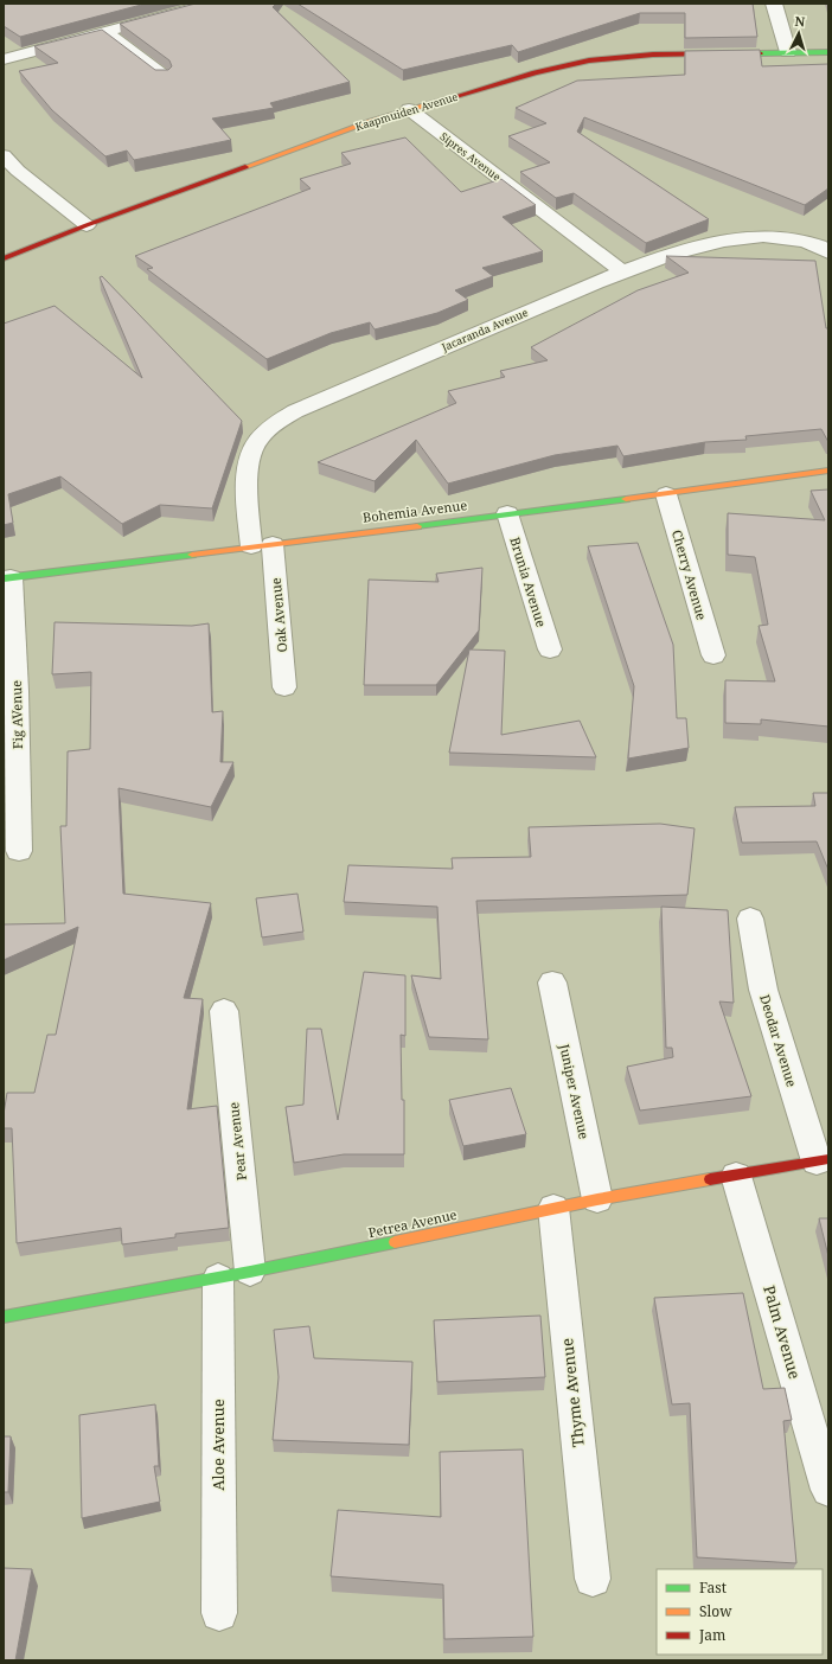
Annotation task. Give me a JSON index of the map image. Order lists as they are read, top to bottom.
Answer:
{
  "streets": {
    "street": [
      "Kaapmuiden Avenue",
      "Sipres Avenue",
      "Jacaranda Avenue",
      "Bohemia Avenue",
      "Cherry Avenue",
      "Brunia Avenue",
      "Oak Avenue",
      "Fig AVenue",
      "Deodar Avenue",
      "Juniper Avenue",
      "Pear Avenue",
      "Petrea Avenue",
      "Palm Avenue",
      "Thyme Avenue",
      "Aloe Avenue"
    ]
  },
  "crossings": [
    ["Kaapmuiden Avenue", "Sipres Avenue"],
    ["Sipres Avenue", "Jacaranda Avenue"],
    ["Jacaranda Avenue", "Bohemia Avenue"],
    ["Jacaranda Avenue", "Oak Avenue"],
    ["Bohemia Avenue", "Cherry Avenue"],
    ["Bohemia Avenue", "Brunia Avenue"],
    ["Bohemia Avenue", "Oak Avenue"],
    ["Bohemia Avenue", "Fig AVenue"],
    ["Deodar Avenue", "Petrea Avenue"],
    ["Juniper Avenue", "Petrea Avenue"],
    ["Pear Avenue", "Petrea Avenue"],
    ["Petrea Avenue", "Palm Avenue"],
    ["Petrea Avenue", "Thyme Avenue"],
    ["Petrea Avenue", "Aloe Avenue"]
  ],
  "legend": ["Fast", "Slow", "Jam"],
  "north": "top"
}
